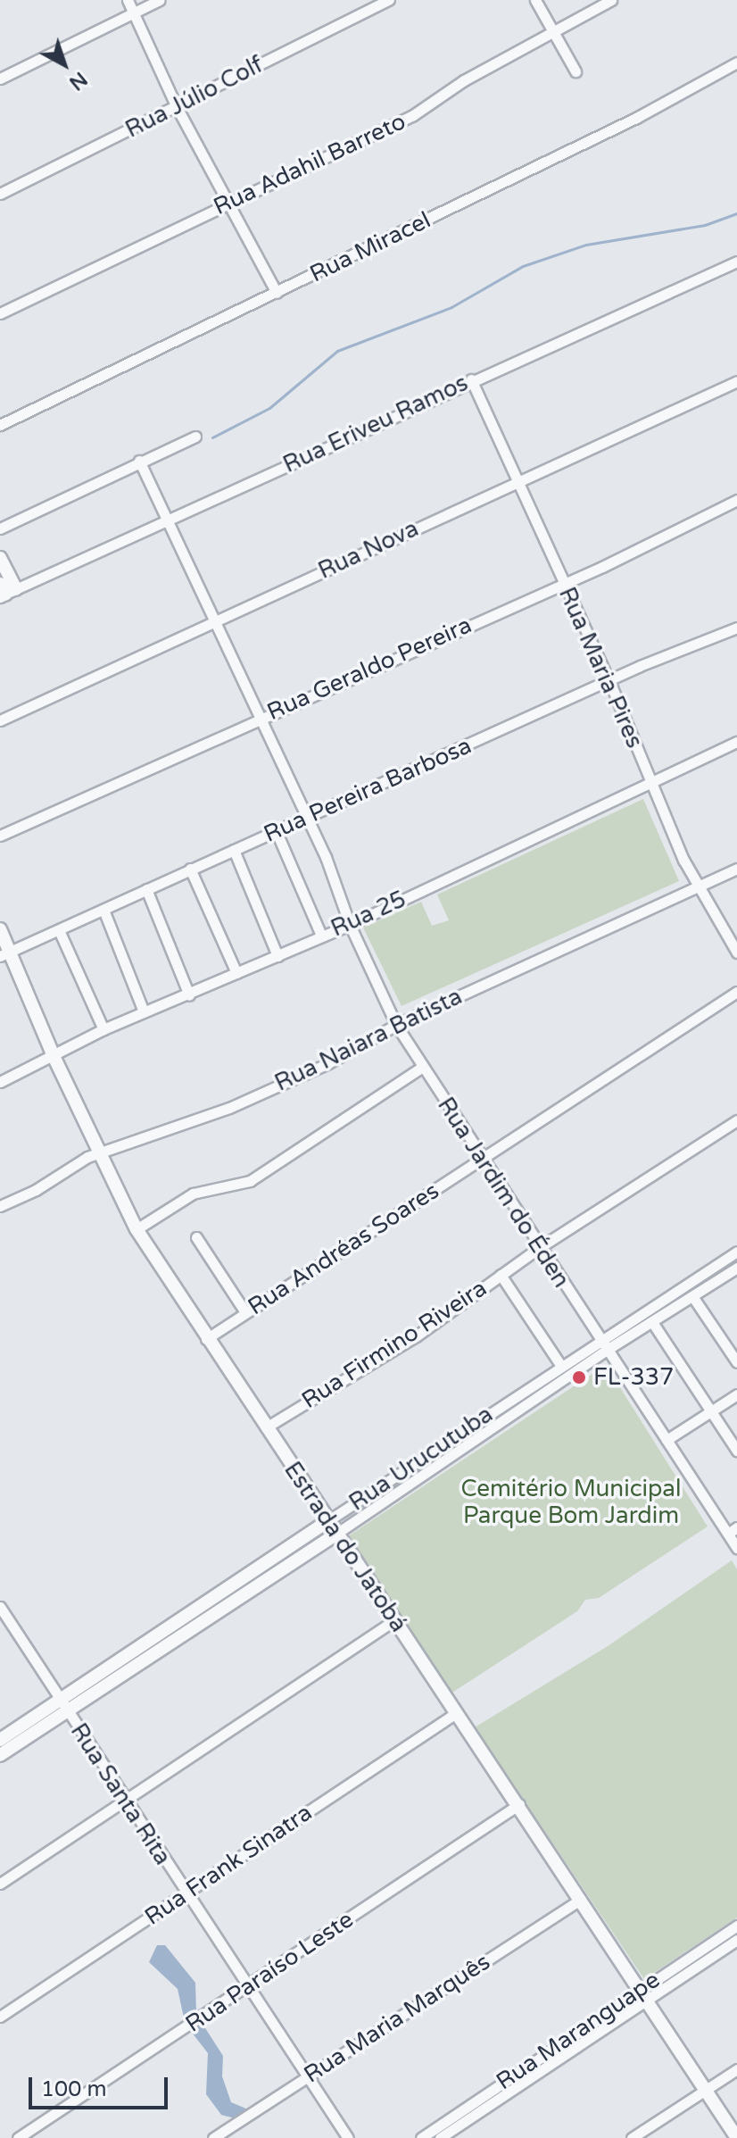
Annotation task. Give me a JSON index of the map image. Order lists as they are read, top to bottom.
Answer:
{
  "streets": {
    "street": [
      "Rua Júlio Colf",
      "Rua Adahil Barreto",
      "Rua Miracel",
      "Rua Eriveu Ramos",
      "Rua Nova",
      "Rua Maria Pires",
      "Rua Geraldo Pereira",
      "Rua Pereira Barbosa",
      "Rua 25",
      "Rua Naiara Batista",
      "Rua Jardim do Éden",
      "Rua Andréas Soares",
      "Rua Firmino Riveira",
      "Rua Urucutuba",
      "Estrada do Jatobá",
      "Rua Santa Rita",
      "Rua Frank Sinatra",
      "Rua Paraíso Leste",
      "Rua Maria Marquês",
      "Rua Maranguape"
    ]
  },
  "crossings": [
    ["Rua Eriveu Ramos", "Rua Maria Pires"],
    ["Rua Eriveu Ramos", "Rua Jardim do Éden"],
    ["Rua Nova", "Rua Maria Pires"],
    ["Rua Nova", "Rua Jardim do Éden"],
    ["Rua Maria Pires", "Rua Geraldo Pereira"],
    ["Rua Maria Pires", "Rua Pereira Barbosa"],
    ["Rua Maria Pires", "Rua 25"],
    ["Rua Maria Pires", "Rua Naiara Batista"],
    ["Rua Geraldo Pereira", "Rua Jardim do Éden"],
    ["Rua Pereira Barbosa", "Rua Jardim do Éden"],
    ["Rua Pereira Barbosa", "Estrada do Jatobá"],
    ["Rua 25", "Rua Jardim do Éden"],
    ["Rua 25", "Estrada do Jatobá"],
    ["Rua Naiara Batista", "Rua Jardim do Éden"],
    ["Rua Naiara Batista", "Estrada do Jatobá"],
    ["Rua Jardim do Éden", "Rua Andréas Soares"],
    ["Rua Jardim do Éden", "Rua Firmino Riveira"],
    ["Rua Jardim do Éden", "Rua Urucutuba"],
    ["Rua Andréas Soares", "Estrada do Jatobá"],
    ["Rua Firmino Riveira", "Estrada do Jatobá"],
    ["Rua Urucutuba", "Estrada do Jatobá"],
    ["Rua Urucutuba", "Rua Santa Rita"],
    ["Estrada do Jatobá", "Rua Frank Sinatra"],
    ["Estrada do Jatobá", "Rua Paraíso Leste"],
    ["Estrada do Jatobá", "Rua Maria Marquês"],
    ["Estrada do Jatobá", "Rua Maranguape"],
    ["Rua Santa Rita", "Rua Frank Sinatra"],
    ["Rua Santa Rita", "Rua Paraíso Leste"],
    ["Rua Santa Rita", "Rua Maria Marquês"]
  ],
  "parks": ["Cemitério Municipal Parque Bom Jardim"],
  "places": ["FL-337"],
  "scale_bar": "100 m",
  "north": "bottom right"
}
